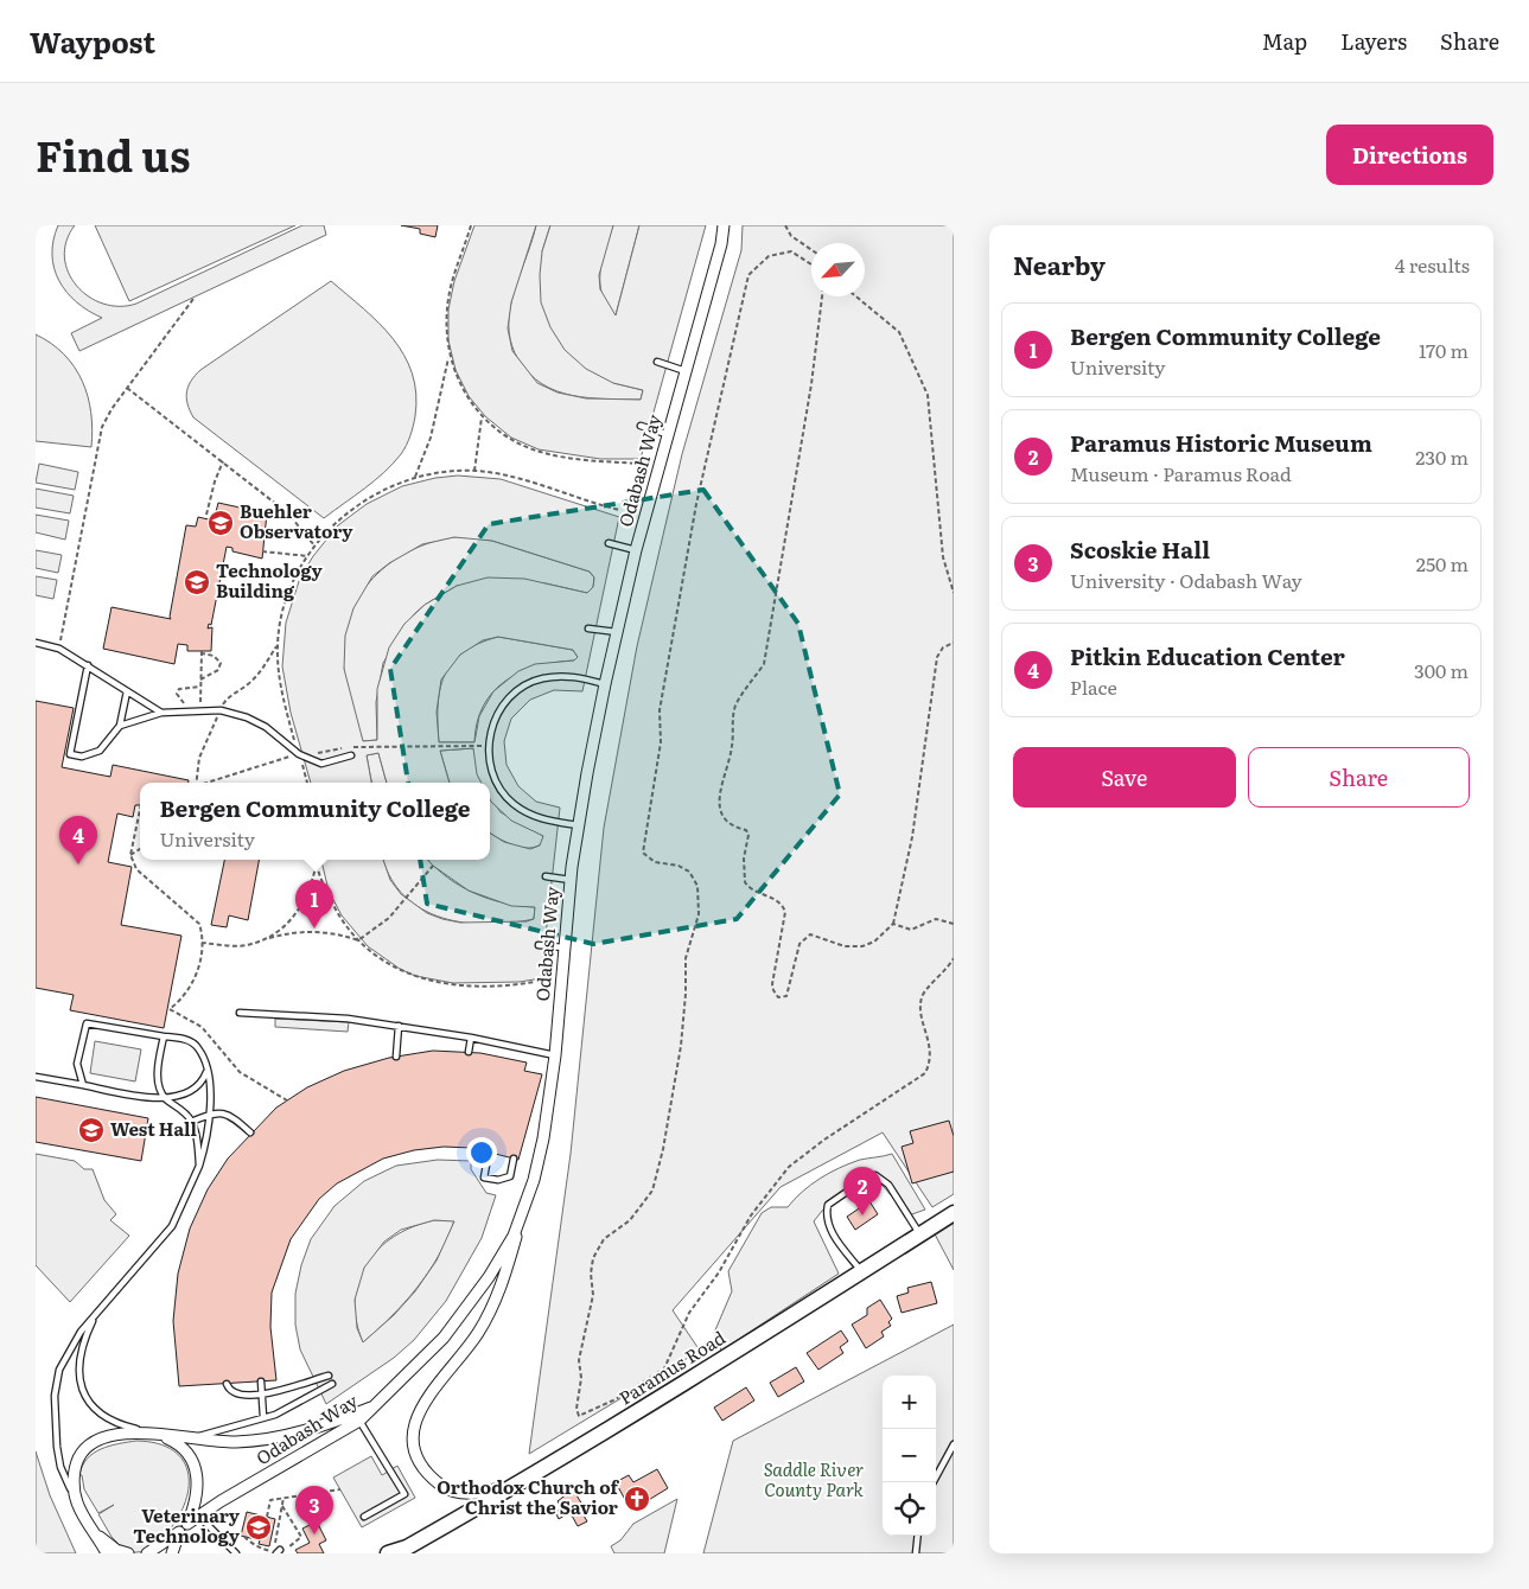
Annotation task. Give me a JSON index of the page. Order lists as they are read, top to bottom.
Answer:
{
  "streets": {
    "main road": ["Paramus Road"],
    "street": ["Odabash Way"]
  },
  "parks": ["Saddle River County Park"],
  "places": {
    "school or university": [
      "Buehler Observatory",
      "Technology Building",
      "West Hall",
      "Veterinary Technology"
    ],
    "church": ["Orthodox Church of Christ the Savior"]
  },
  "north": "bottom left",
  "page": {
    "header": "Waypost",
    "nav": ["Map", "Layers", "Share"],
    "title": "Find us",
    "buttons": [
      "Directions",
      ["Save", "Share"]
    ],
    "heading": ["Nearby", "4 results"],
    "list": [
      {
        "mark": "1",
        "name": "Bergen Community College",
        "note": "University",
        "value": "170 m"
      },
      {
        "mark": "2",
        "name": "Paramus Historic Museum",
        "note": "Museum · Paramus Road",
        "value": "230 m"
      },
      {
        "mark": "3",
        "name": "Scoskie Hall",
        "note": "University · Odabash Way",
        "value": "250 m"
      },
      {
        "mark": "4",
        "name": "Pitkin Education Center",
        "note": "Place",
        "value": "300 m"
      }
    ],
    "popup": ["Bergen Community College", "University"],
    "pins": [
      "4",
      "1",
      "2",
      "3"
    ],
    "map_buttons": ["+", "−"]
  }
}
